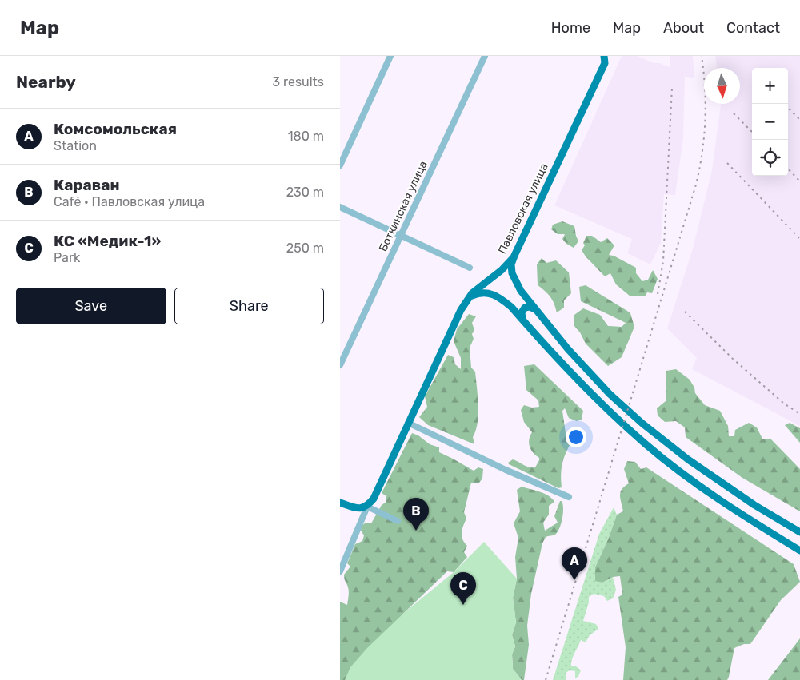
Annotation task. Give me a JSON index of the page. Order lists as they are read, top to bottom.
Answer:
{
  "streets": {
    "main road": ["Павловская улица"],
    "street": ["Боткинская улица"]
  },
  "north": "bottom",
  "page": {
    "header": "Map",
    "nav": [
      "Home",
      "Map",
      "About",
      "Contact"
    ],
    "heading": ["Nearby", "3 results"],
    "map_buttons": ["+", "−"],
    "list": [
      {
        "mark": "A",
        "name": "Комсомольская",
        "note": "Station",
        "value": "180 m"
      },
      {
        "mark": "B",
        "name": "Караван",
        "note": "Café · Павловская улица",
        "value": "230 m"
      },
      {
        "mark": "C",
        "name": "КС «Медик-1»",
        "note": "Park",
        "value": "250 m"
      }
    ],
    "buttons": ["Save", "Share"],
    "pins": ["B", "A", "C"]
  }
}
